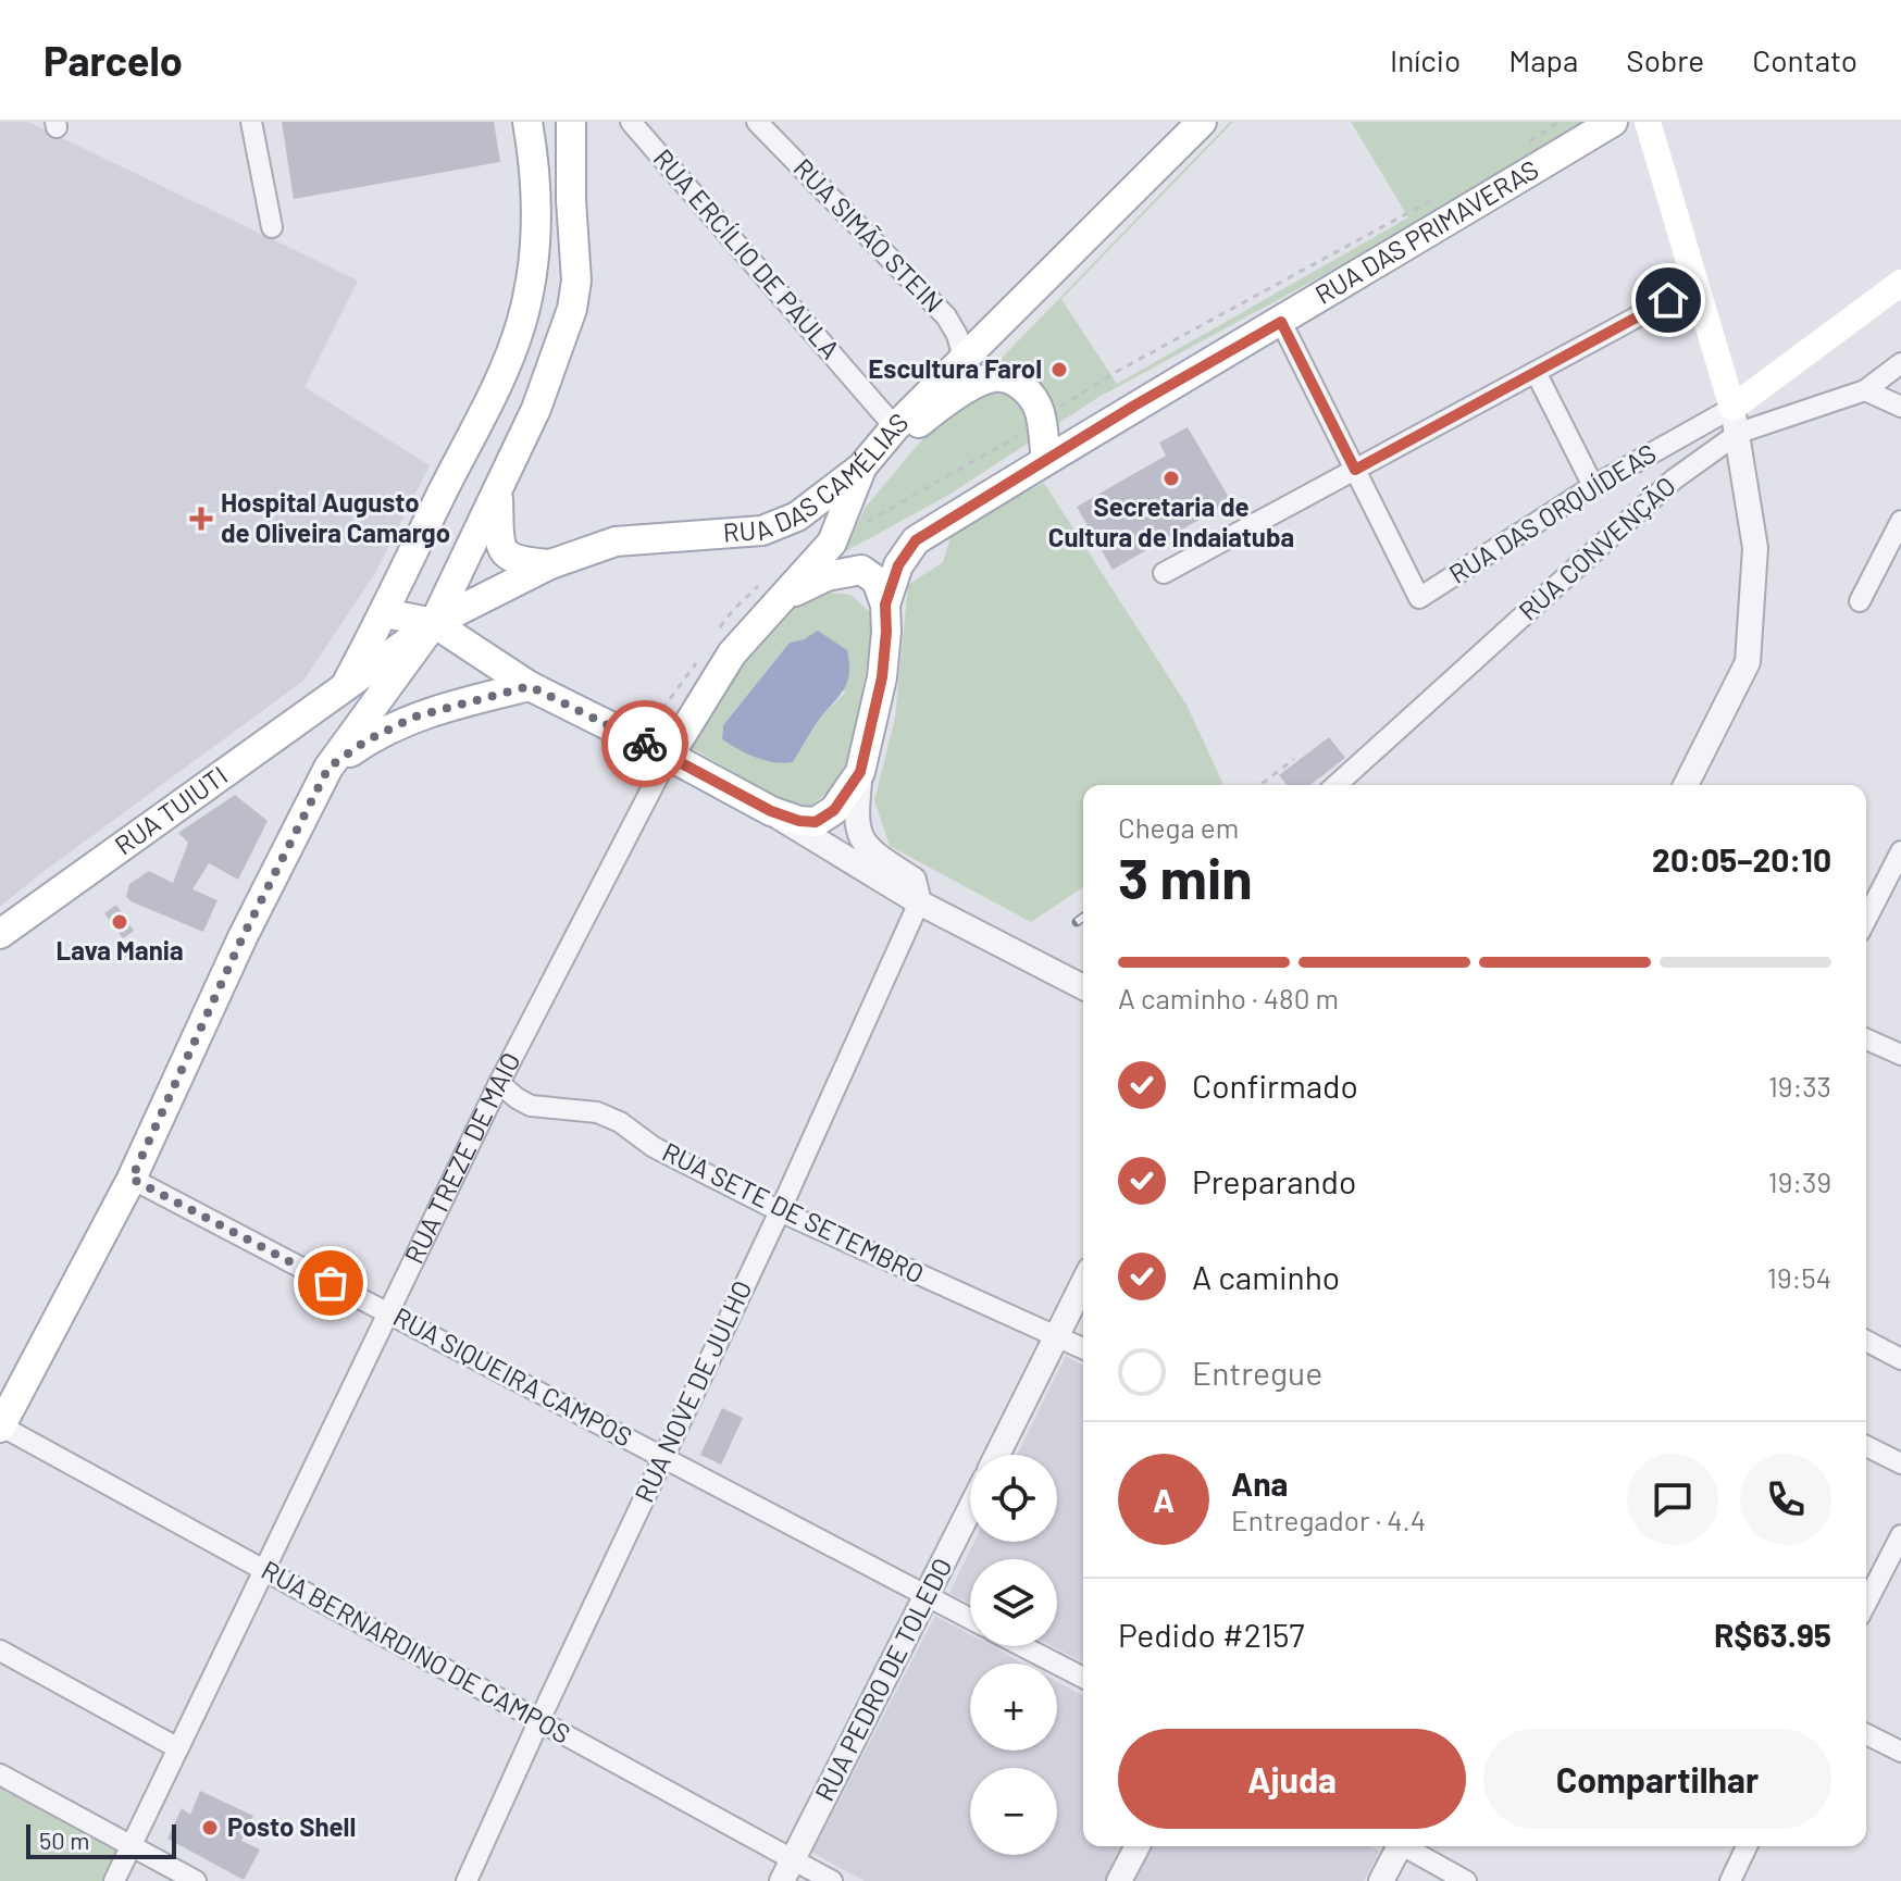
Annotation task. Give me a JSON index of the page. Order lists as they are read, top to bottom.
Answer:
{
  "streets": {
    "main road": [
      "RUA DAS PRIMAVERAS",
      "RUA DAS CAMÉLIAS",
      "RUA TUIUTI",
      "RUA TREZE DE MAIO"
    ],
    "street": [
      "RUA SIMÃO STEIN",
      "RUA ERCÍLIO DE PAULA",
      "RUA DAS ORQUÍDEAS",
      "RUA CONVENÇÃO",
      "RUA SETE DE SETEMBRO",
      "RUA SIQUEIRA CAMPOS",
      "RUA NOVE DE JULHO",
      "RUA BERNARDINO DE CAMPOS",
      "RUA PEDRO DE TOLEDO"
    ]
  },
  "crossings": [
    ["RUA DAS PRIMAVERAS", "RUA NOVE DE JULHO"],
    ["RUA SIMÃO STEIN", "RUA DAS CAMÉLIAS"],
    ["RUA ERCÍLIO DE PAULA", "RUA DAS CAMÉLIAS"],
    ["RUA DAS CAMÉLIAS", "RUA TUIUTI"],
    ["RUA DAS CAMÉLIAS", "RUA TREZE DE MAIO"],
    ["RUA DAS ORQUÍDEAS", "RUA CONVENÇÃO"],
    ["RUA TREZE DE MAIO", "RUA SETE DE SETEMBRO"],
    ["RUA TREZE DE MAIO", "RUA SIQUEIRA CAMPOS"],
    ["RUA TREZE DE MAIO", "RUA BERNARDINO DE CAMPOS"],
    ["RUA SETE DE SETEMBRO", "RUA NOVE DE JULHO"],
    ["RUA SIQUEIRA CAMPOS", "RUA NOVE DE JULHO"],
    ["RUA SIQUEIRA CAMPOS", "RUA PEDRO DE TOLEDO"],
    ["RUA NOVE DE JULHO", "RUA BERNARDINO DE CAMPOS"],
    ["RUA BERNARDINO DE CAMPOS", "RUA PEDRO DE TOLEDO"]
  ],
  "places": {
    "other": [
      "Escultura Farol",
      "Secretaria de Cultura de Indaiatuba",
      "Lava Mania",
      "Posto Shell"
    ],
    "health": ["Hospital Augusto de Oliveira Camargo"]
  },
  "scale_bar": "50 m",
  "page": {
    "header": "Parcelo",
    "nav": [
      "Início",
      "Mapa",
      "Sobre",
      "Contato"
    ],
    "heading": ["3 min", "Chega em", "20:05–20:10"],
    "panel": [
      "Ana",
      "Entregador · 4.4",
      "Pedido #2157",
      "R$63.95"
    ],
    "bar": "A caminho · 480 m",
    "list": [
      ["Confirmado", "19:33"],
      ["Preparando", "19:39"],
      ["A caminho", "19:54"],
      "Entregue"
    ],
    "round": "A",
    "map_buttons": ["+", "−"],
    "buttons": ["Ajuda", "Compartilhar"],
    "scale": "50 m"
  }
}
